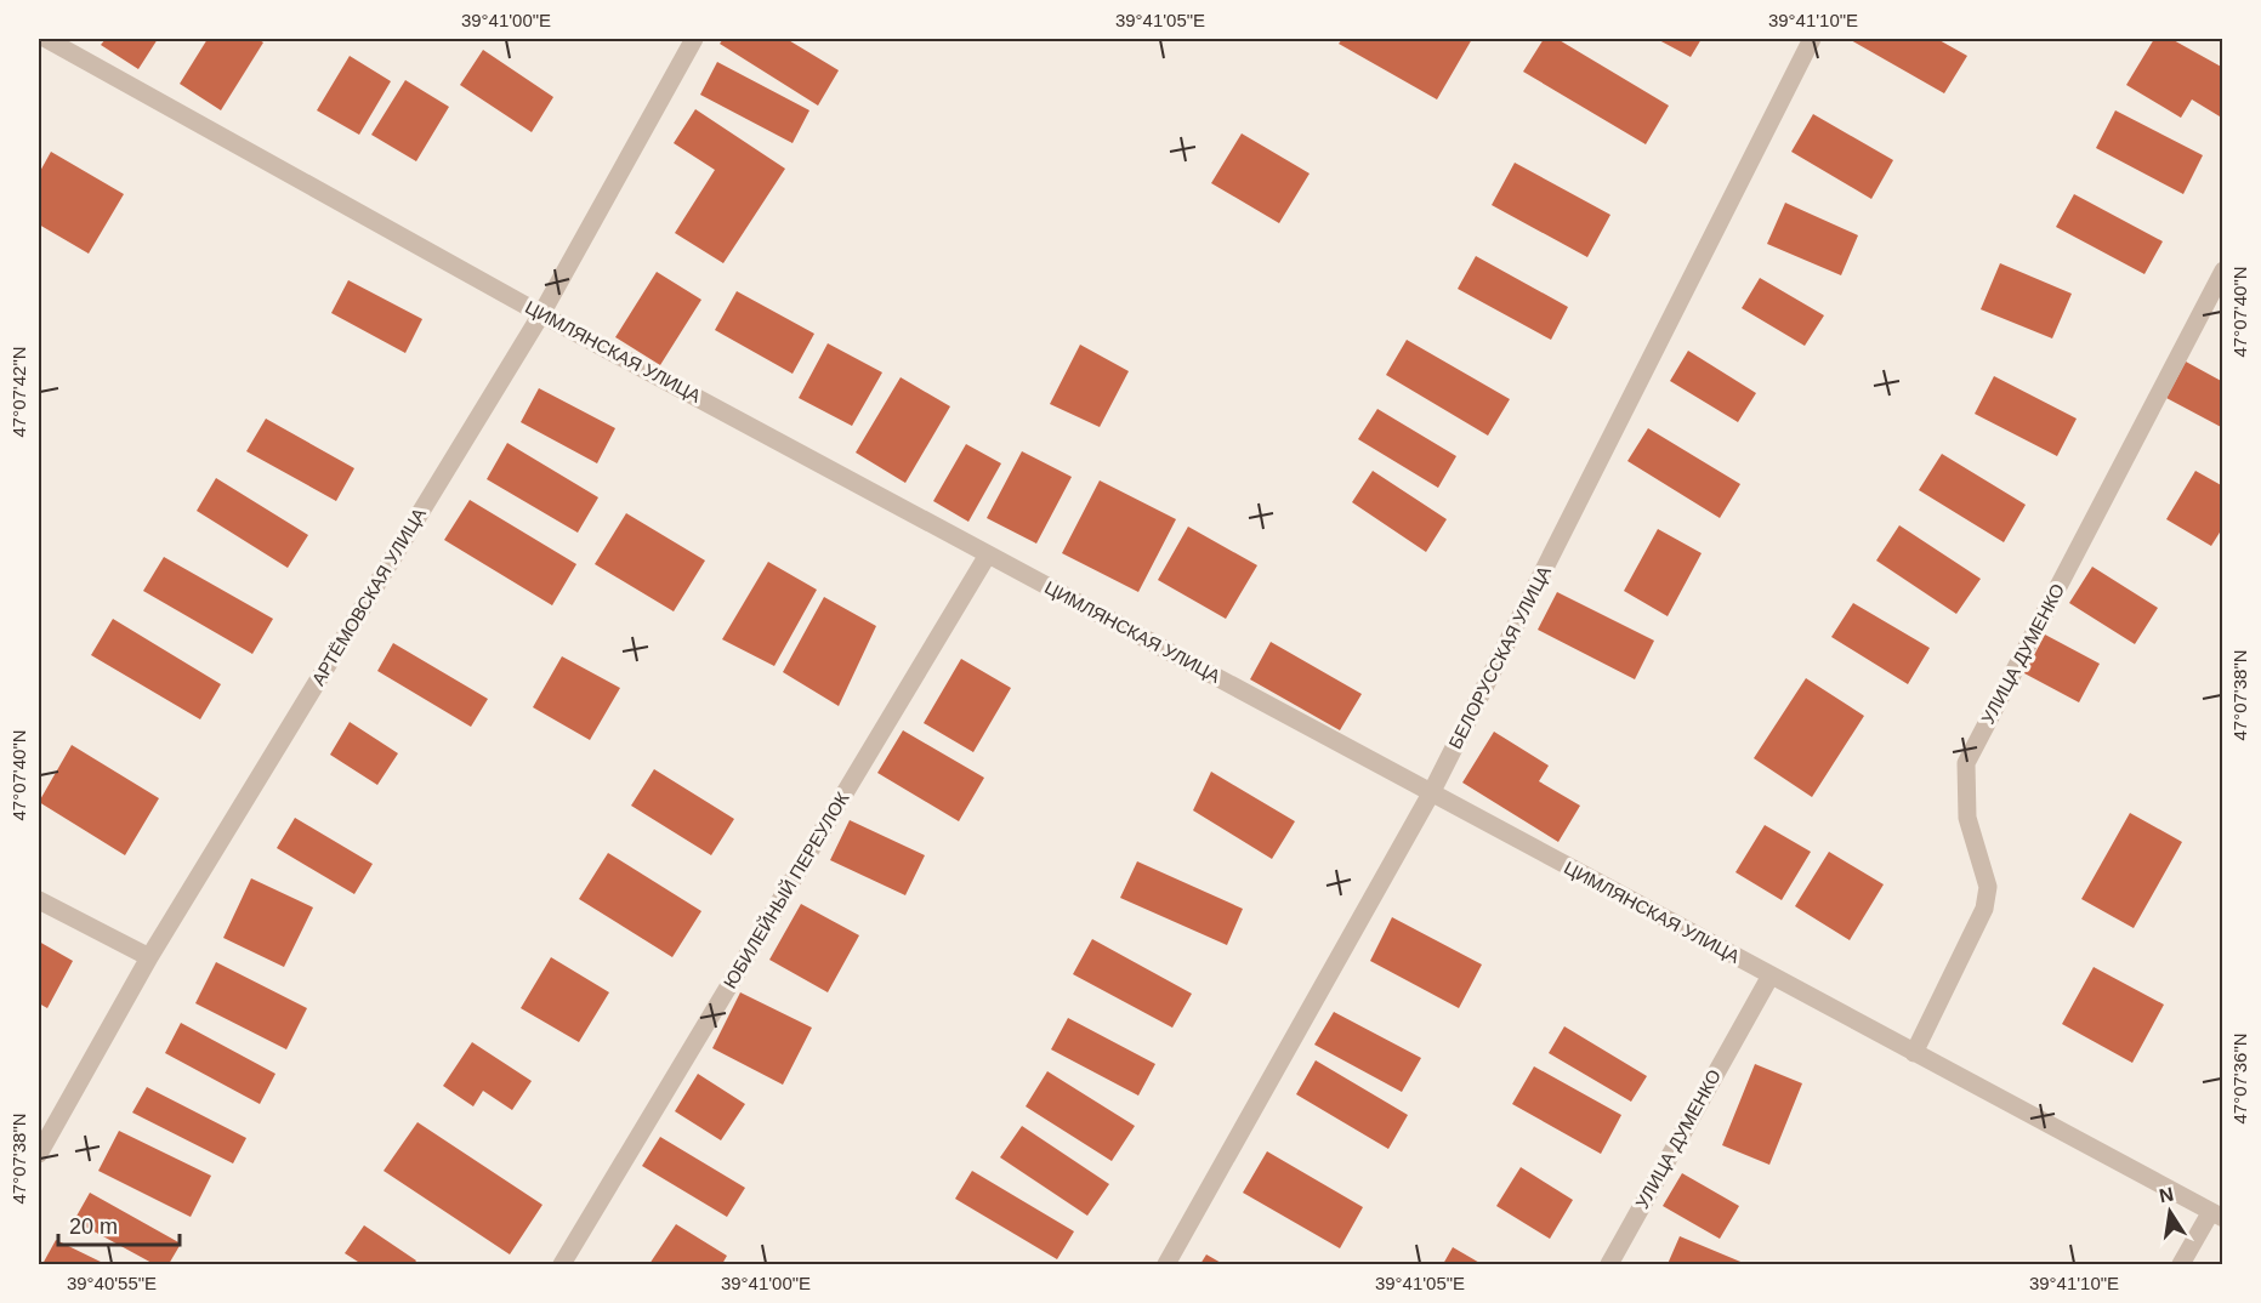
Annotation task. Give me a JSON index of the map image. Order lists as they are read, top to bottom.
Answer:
{
  "streets": {
    "street": [
      "ЦИМЛЯНСКАЯ УЛИЦА",
      "АРТЁМОВСКАЯ УЛИЦА",
      "УЛИЦА ДУМЕНКО",
      "БЕЛОРУССКАЯ УЛИЦА",
      "ЮБИЛЕЙНЫЙ ПЕРЕУЛОК"
    ]
  },
  "crossings": [
    ["ЦИМЛЯНСКАЯ УЛИЦА", "АРТЁМОВСКАЯ УЛИЦА"],
    ["ЦИМЛЯНСКАЯ УЛИЦА", "УЛИЦА ДУМЕНКО"],
    ["ЦИМЛЯНСКАЯ УЛИЦА", "БЕЛОРУССКАЯ УЛИЦА"],
    ["ЦИМЛЯНСКАЯ УЛИЦА", "ЮБИЛЕЙНЫЙ ПЕРЕУЛОК"]
  ],
  "scale_bar": "20 m",
  "north": "top",
  "coordinates": [
    "39°41'00\"E",
    "39°41'05\"E",
    "39°41'10\"E",
    "47°07'40\"N",
    "47°07'42\"N",
    "47°07'38\"N",
    "47°07'36\"N",
    "39°40'55\"E"
  ]
}
